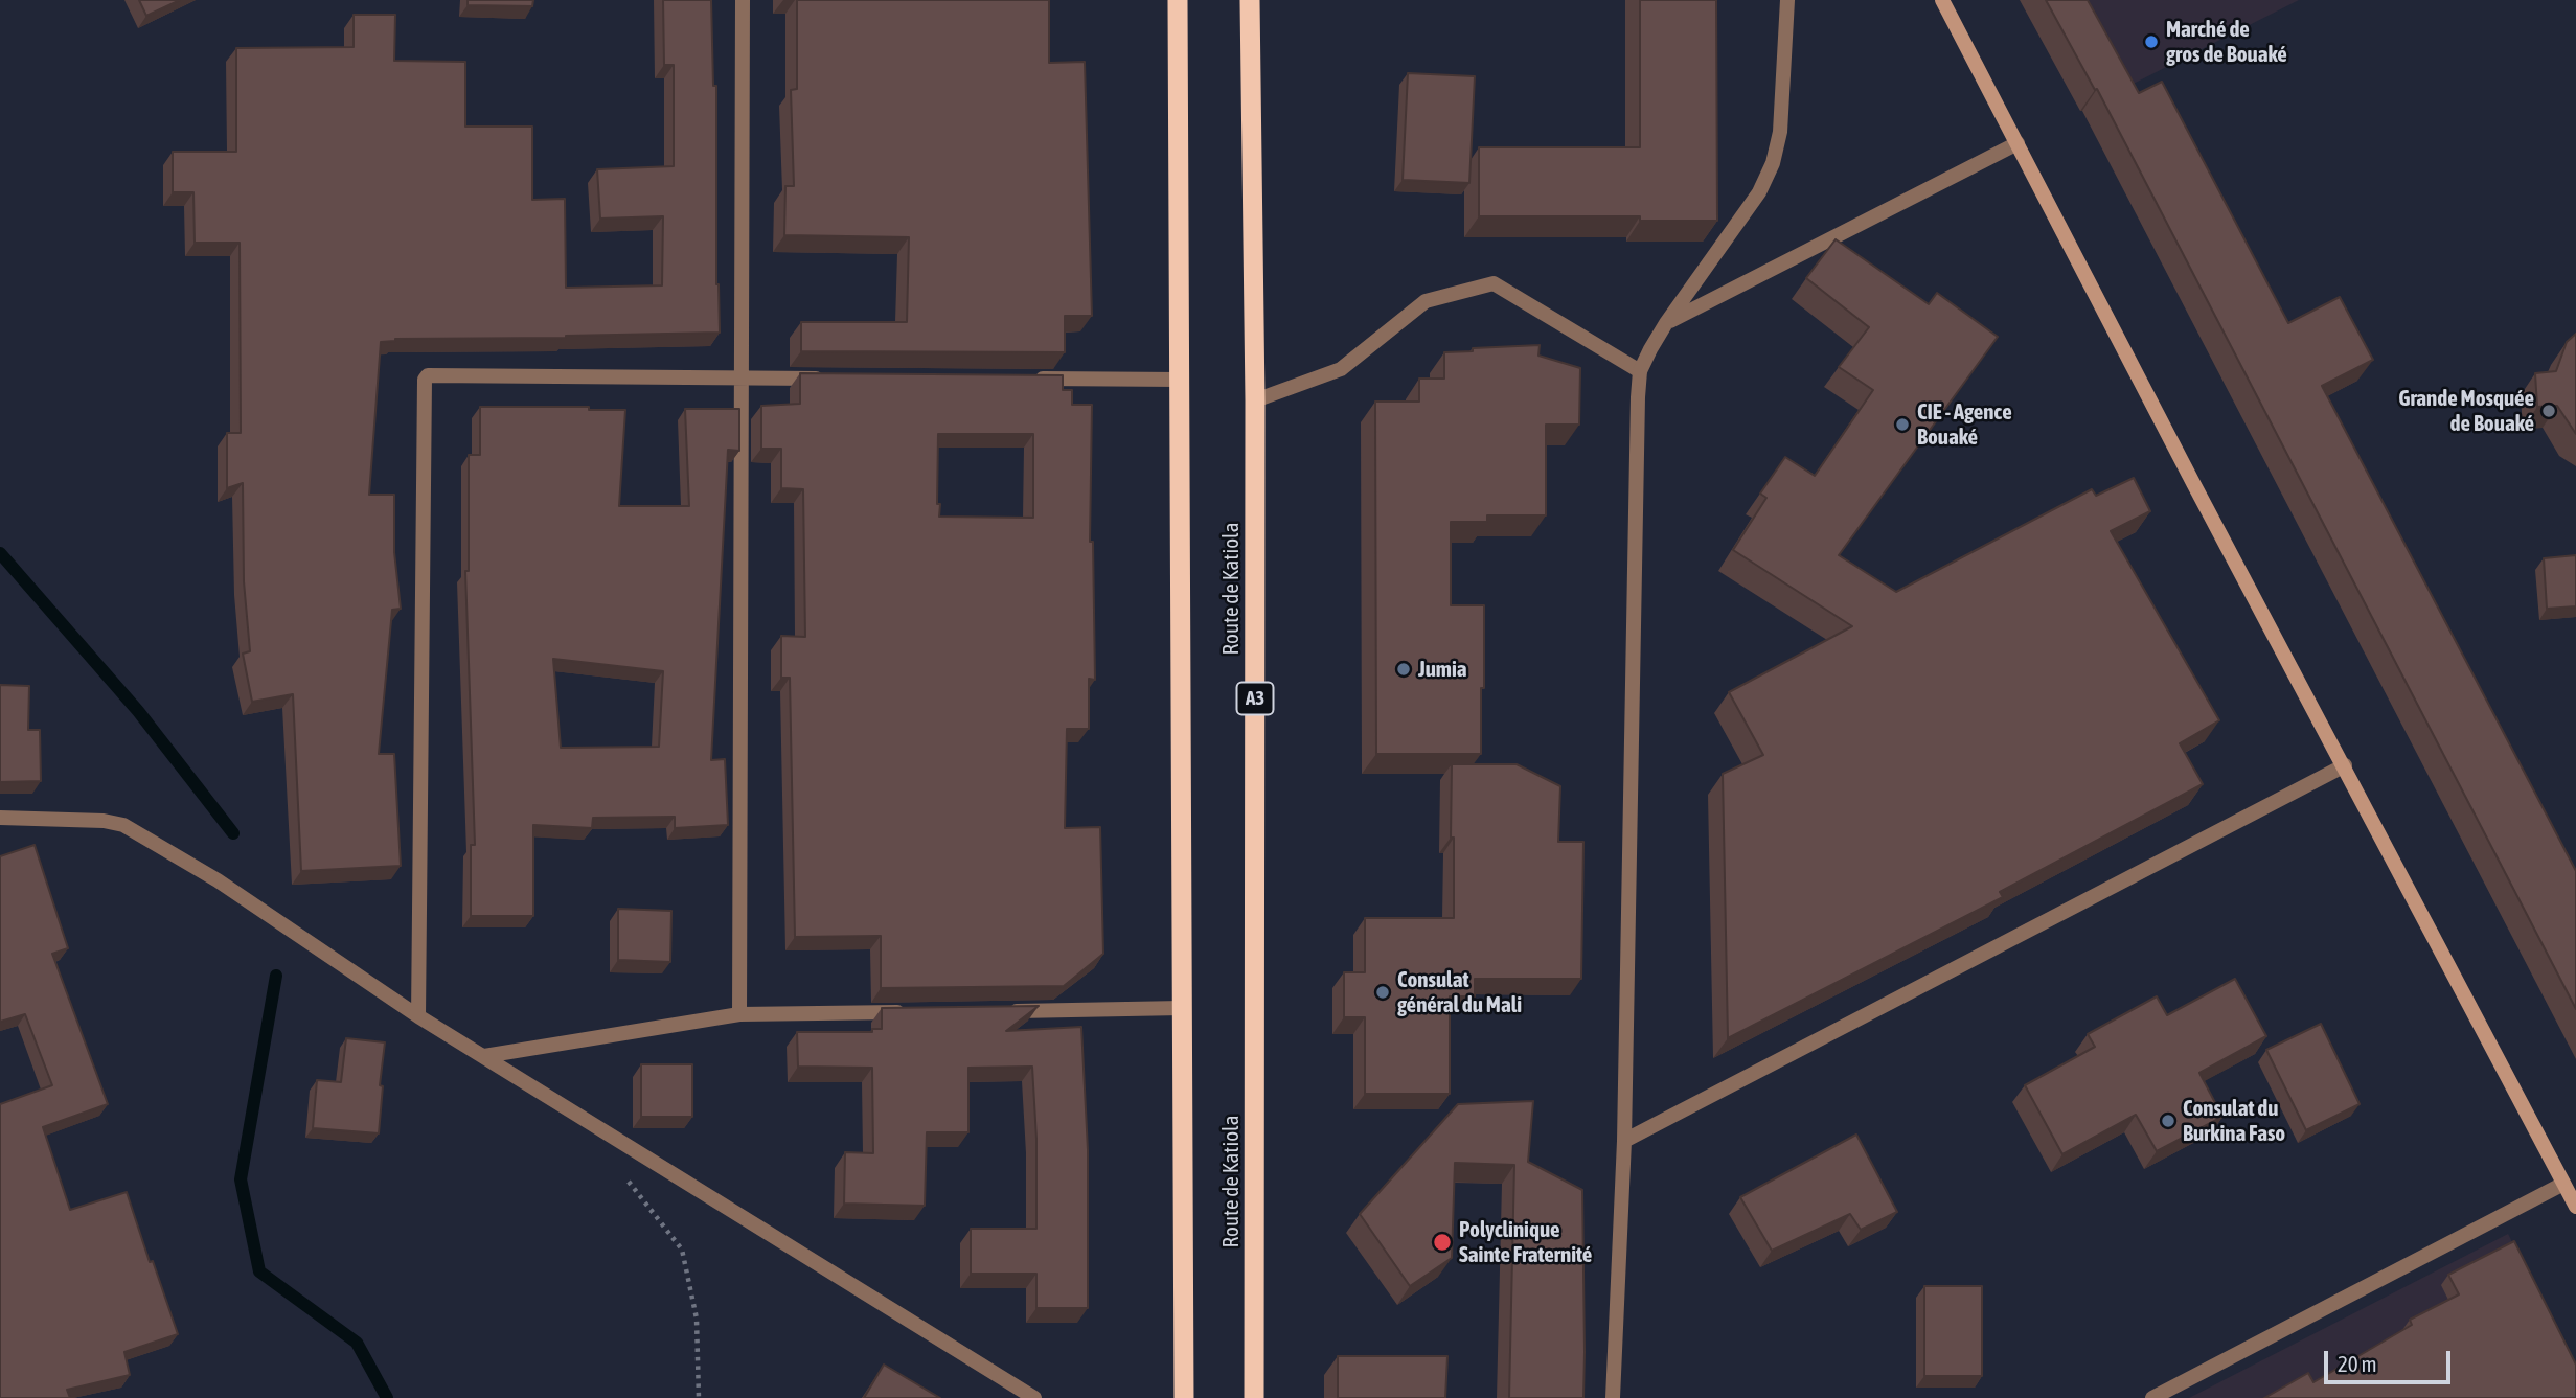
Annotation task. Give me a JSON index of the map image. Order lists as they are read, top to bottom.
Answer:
{
  "streets": {
    "highway": ["Route de Katiola", "A3"]
  },
  "places": [
    "Marché de gros de Bouaké",
    "Grande Mosquée de Bouaké",
    "CIE - Agence Bouaké",
    "Jumia",
    "Consulat général du Mali",
    "Consulat du Burkina Faso",
    "Polyclinique Sainte Fraternité"
  ],
  "scale_bar": "20 m"
}
